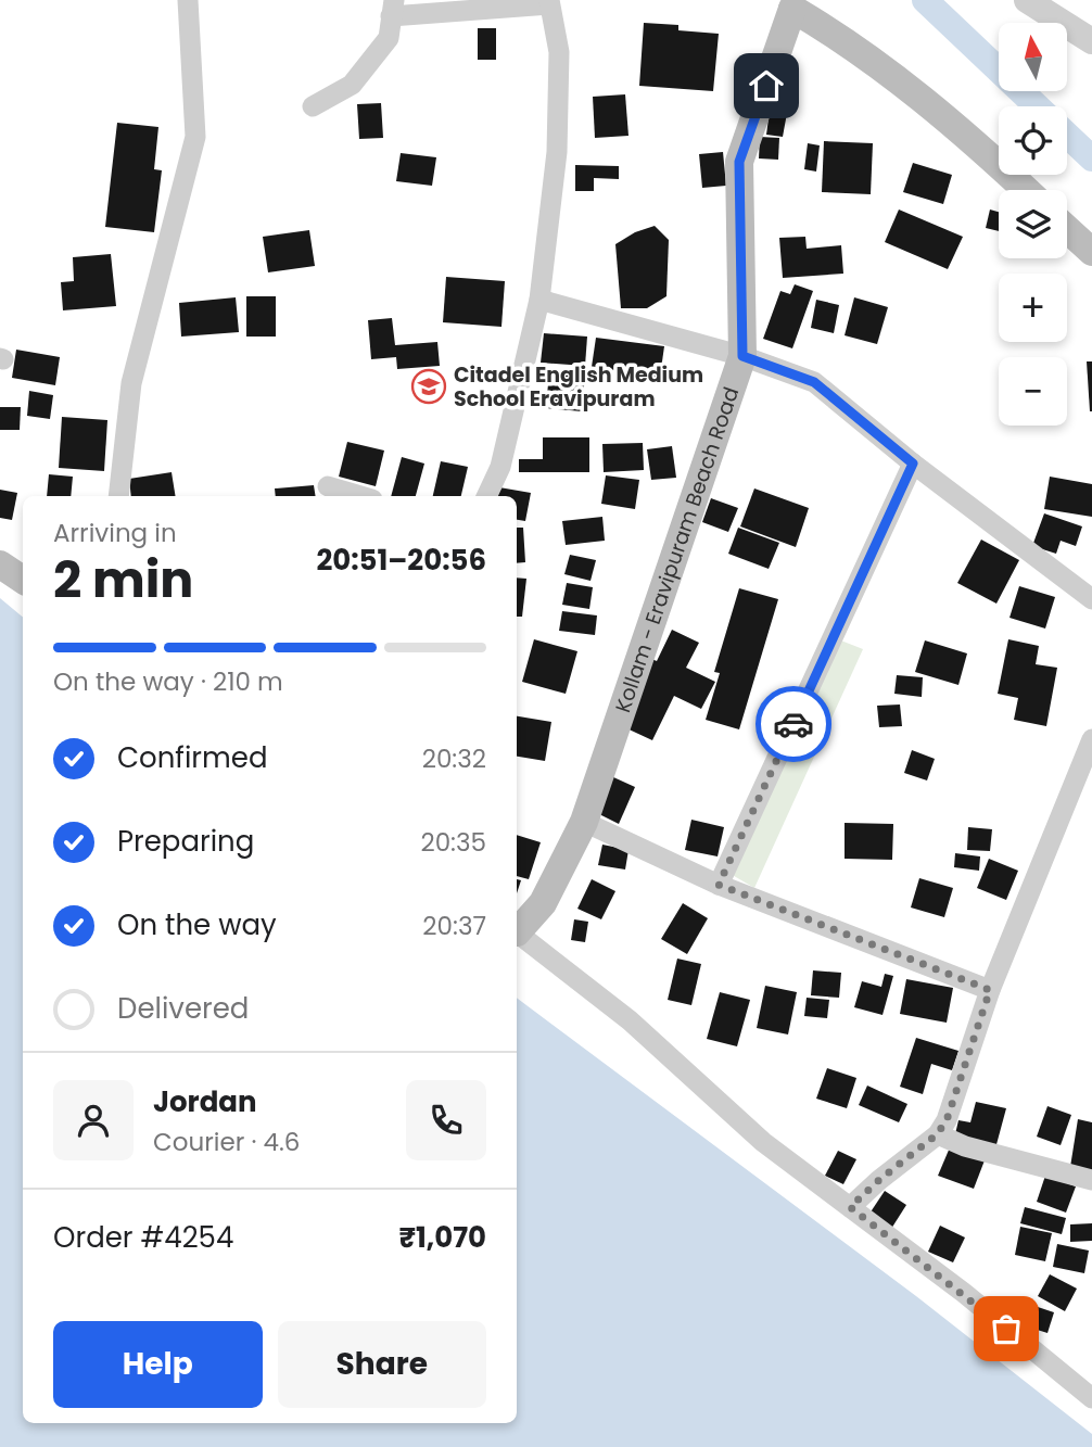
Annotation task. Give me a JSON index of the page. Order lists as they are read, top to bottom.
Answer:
{
  "streets": {
    "main road": ["Kollam - Eravipuram Beach Road"]
  },
  "places": {
    "school or university": ["Citadel English Medium School Eravipuram"]
  },
  "north": "top",
  "page": {
    "map_buttons": ["+", "−"],
    "heading": ["2 min", "Arriving in", "20:51–20:56"],
    "panel": [
      "Jordan",
      "Courier · 4.6",
      "Order #4254",
      "₹1,070"
    ],
    "bar": "On the way · 210 m",
    "list": [
      ["Confirmed", "20:32"],
      ["Preparing", "20:35"],
      ["On the way", "20:37"],
      "Delivered"
    ],
    "buttons": ["Help", "Share"]
  }
}
